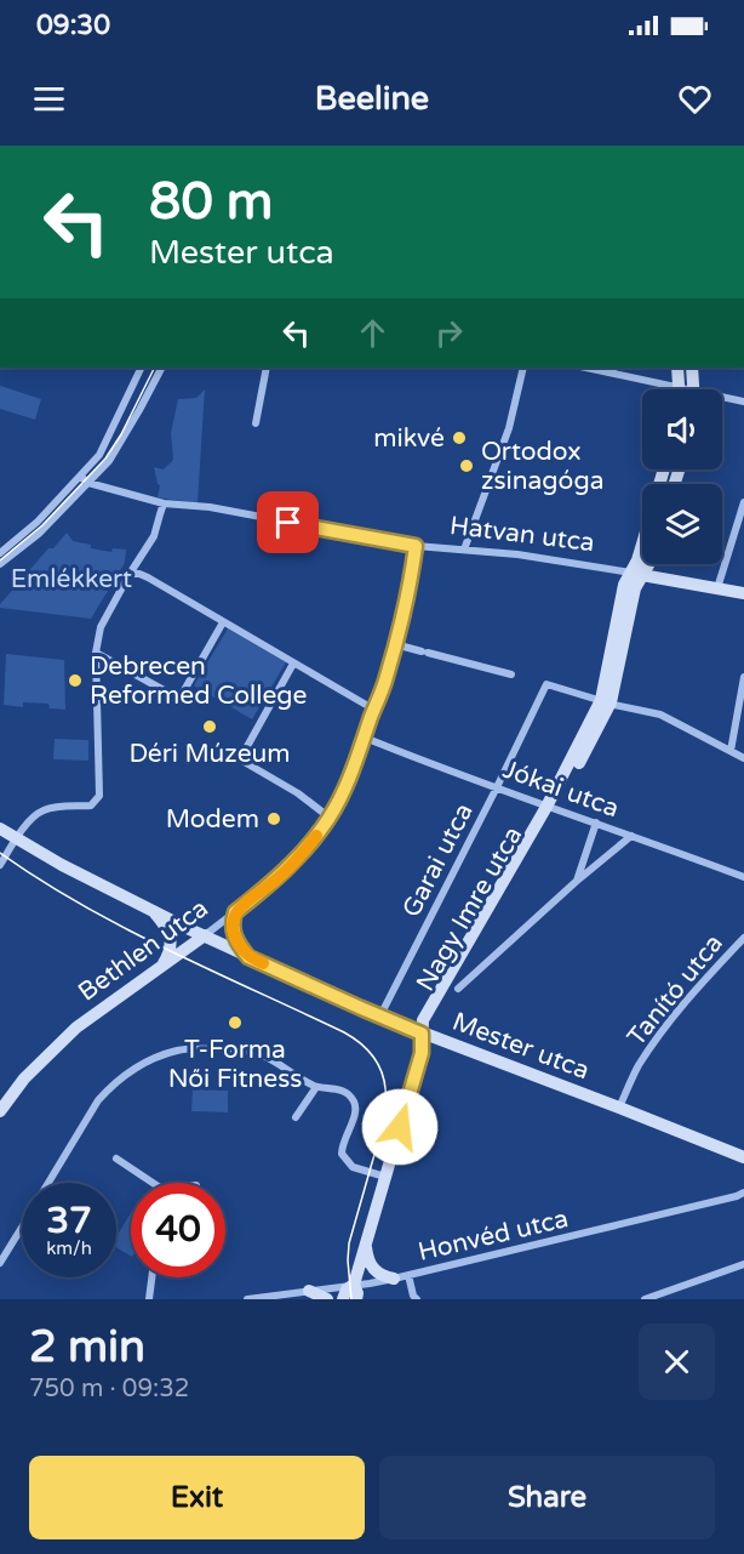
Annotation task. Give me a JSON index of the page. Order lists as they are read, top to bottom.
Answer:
{
  "streets": {
    "street": [
      "Hatvan utca",
      "Jókai utca",
      "Garai utca",
      "Nagy Imre utca",
      "Bethlen utca",
      "Tanító utca",
      "Mester utca",
      "Honvéd utca"
    ]
  },
  "crossings": [
    ["Hatvan utca", "Nagy Imre utca"],
    ["Hatvan utca", "Bethlen utca"],
    ["Jókai utca", "Garai utca"],
    ["Jókai utca", "Nagy Imre utca"],
    ["Jókai utca", "Bethlen utca"],
    ["Garai utca", "Nagy Imre utca"],
    ["Garai utca", "Mester utca"],
    ["Nagy Imre utca", "Mester utca"],
    ["Bethlen utca", "Mester utca"],
    ["Tanító utca", "Mester utca"]
  ],
  "parks": ["Emlékkert"],
  "places": [
    "mikvé",
    "Ortodox zsinagóga",
    "Debrecen Reformed College",
    "Déri Múzeum",
    "Modem",
    "T-Forma Női Fitness"
  ],
  "page": {
    "status": "09:30",
    "header": "Beeline",
    "turn": ["80 m", "Mester utca"],
    "speed": "37 km/h",
    "limit": "40",
    "heading": ["2 min", "750 m · 09:32"],
    "buttons": ["Exit", "Share"]
  }
}
